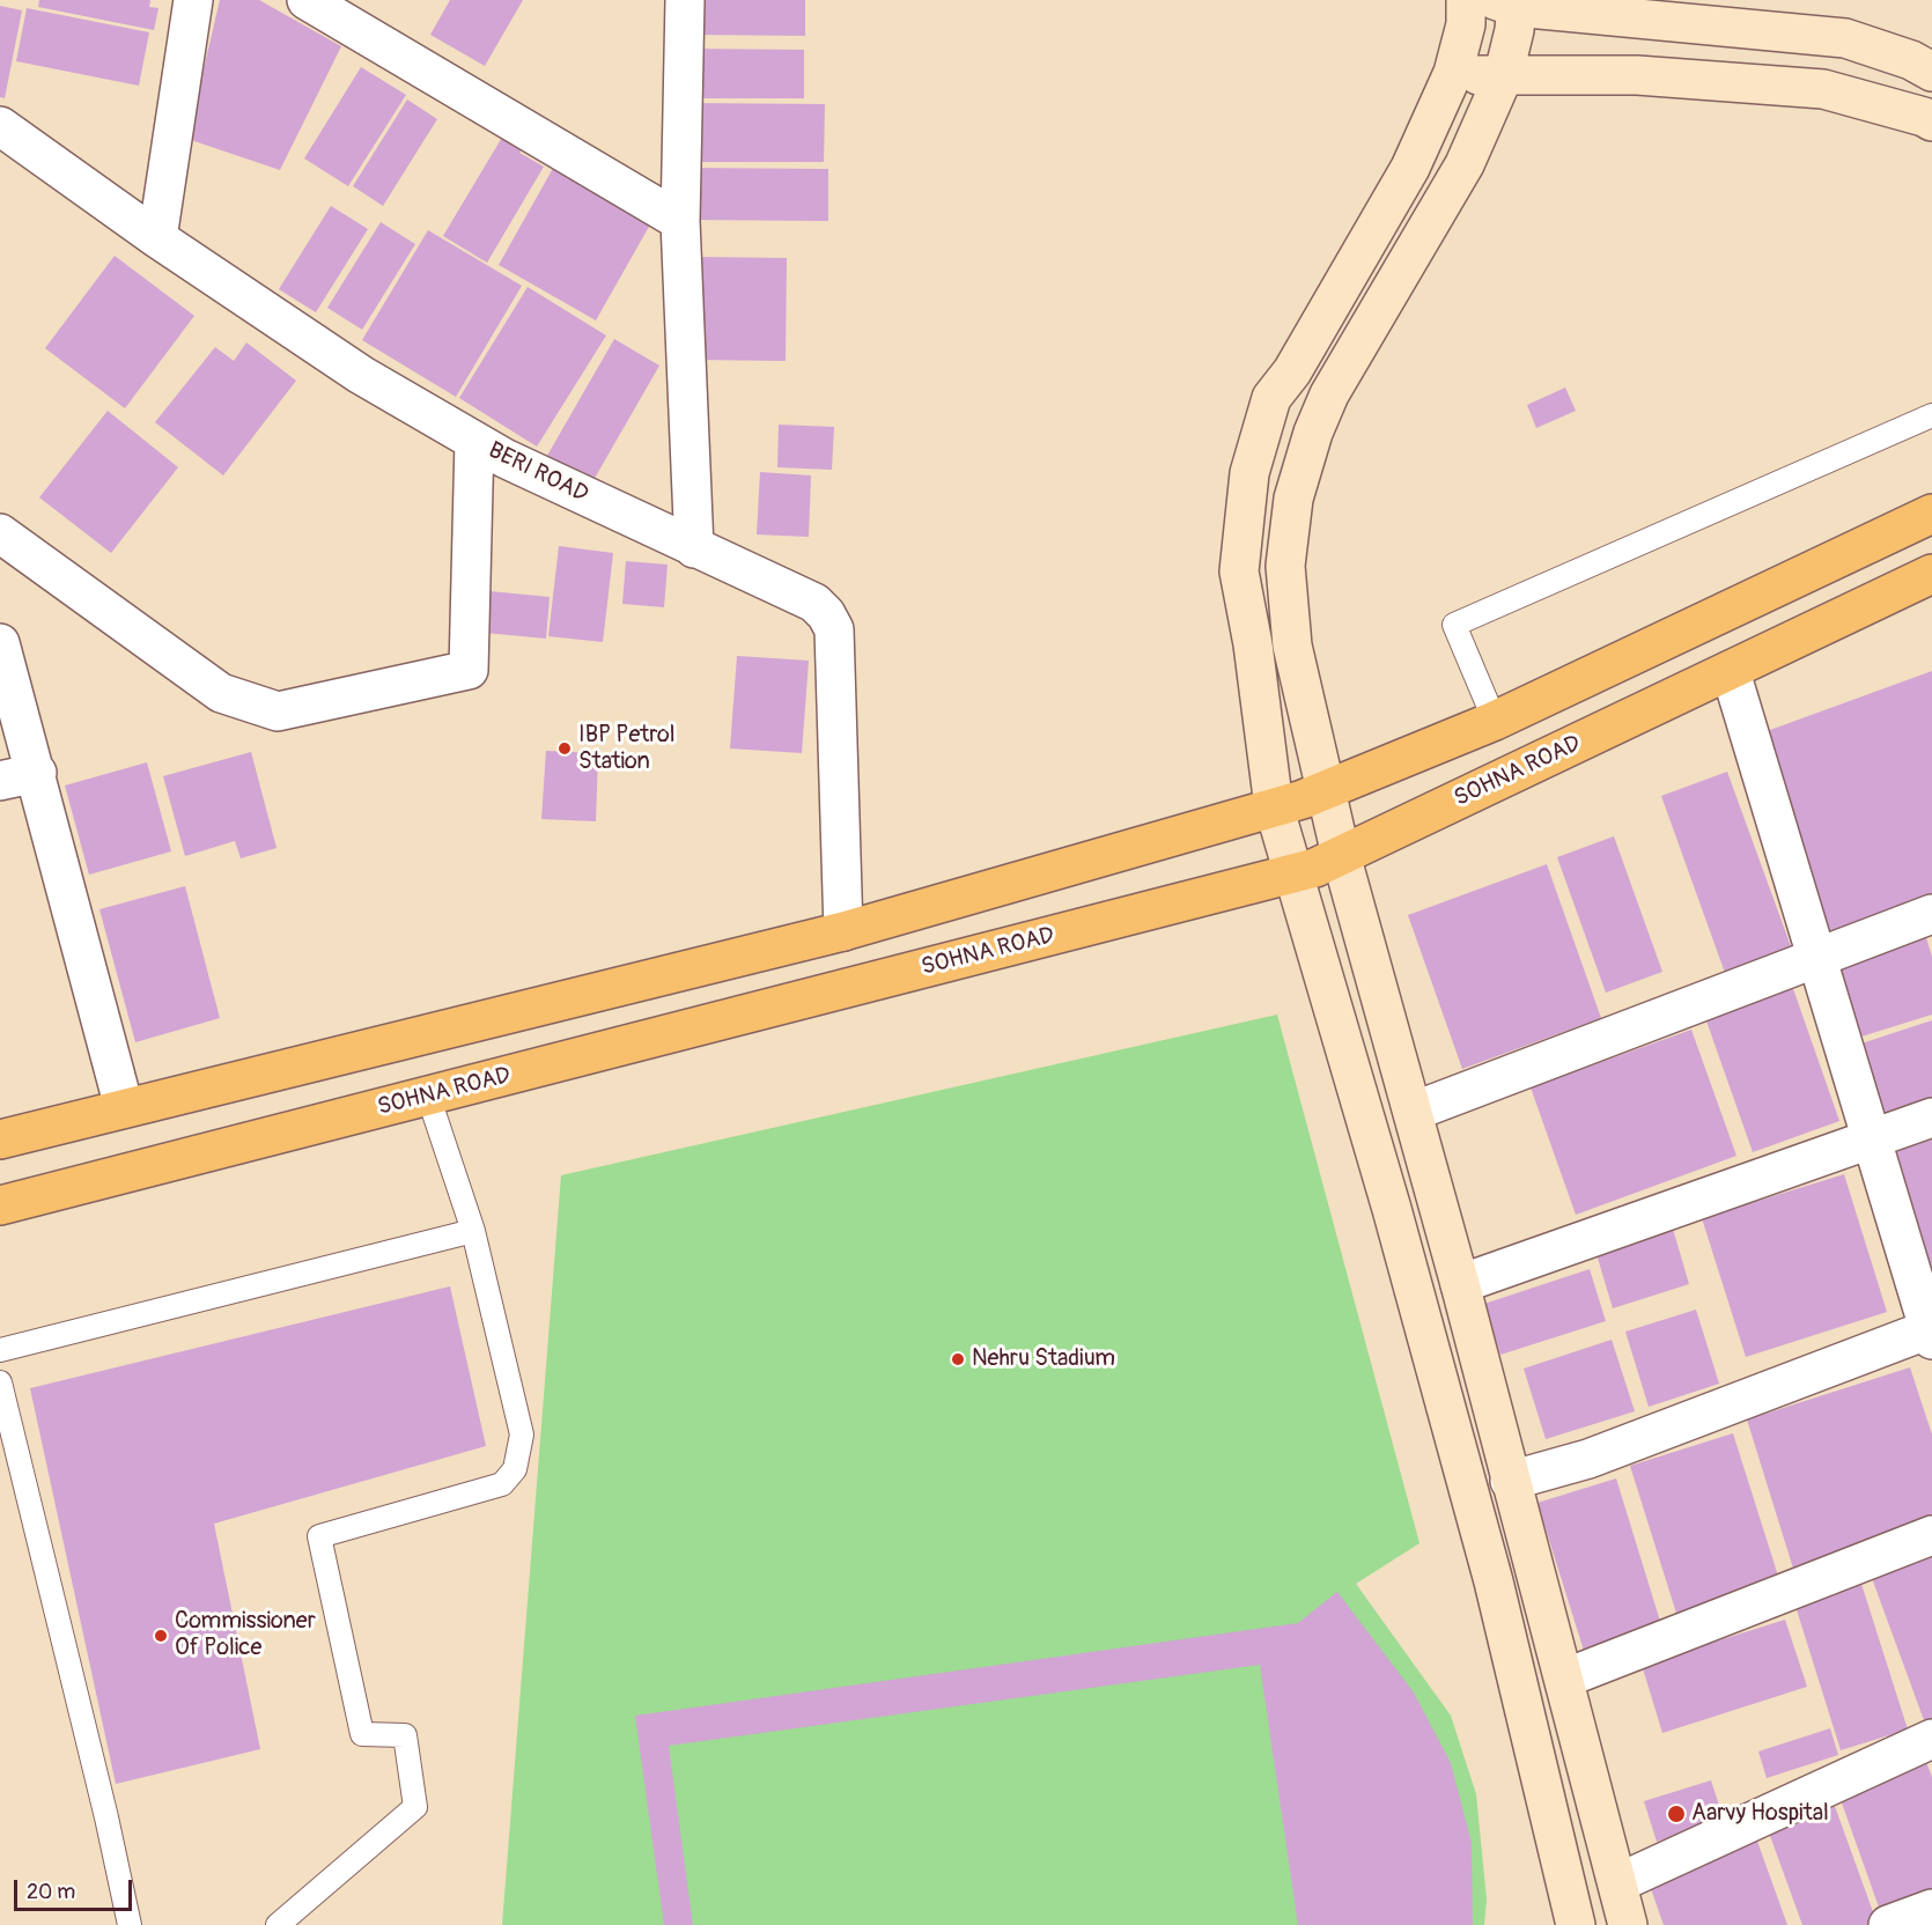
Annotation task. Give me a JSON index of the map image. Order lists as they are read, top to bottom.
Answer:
{
  "streets": {
    "main road": ["SOHNA ROAD"],
    "street": ["BERI ROAD"]
  },
  "places": [
    "IBP Petrol Station",
    "Nehru Stadium",
    "Commissioner Of Police",
    "Aarvy Hospital"
  ],
  "scale_bar": "20 m"
}
